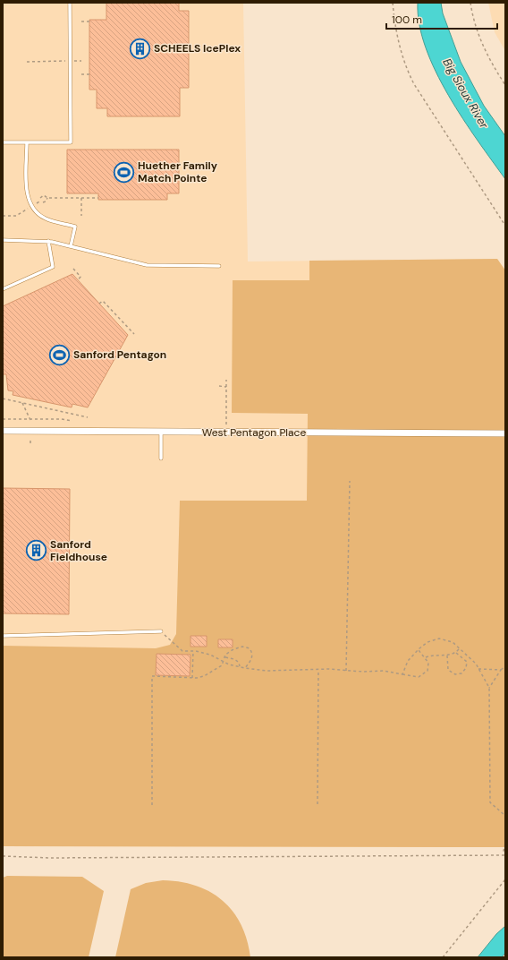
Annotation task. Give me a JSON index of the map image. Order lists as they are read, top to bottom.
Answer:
{
  "streets": {
    "street": ["West Pentagon Place"]
  },
  "water": ["Big Sioux River"],
  "places": {
    "building": ["SCHEELS IcePlex", "Sanford Fieldhouse"],
    "sports": ["Huether Family Match Pointe", "Sanford Pentagon"]
  },
  "scale_bar": "100 m"
}
